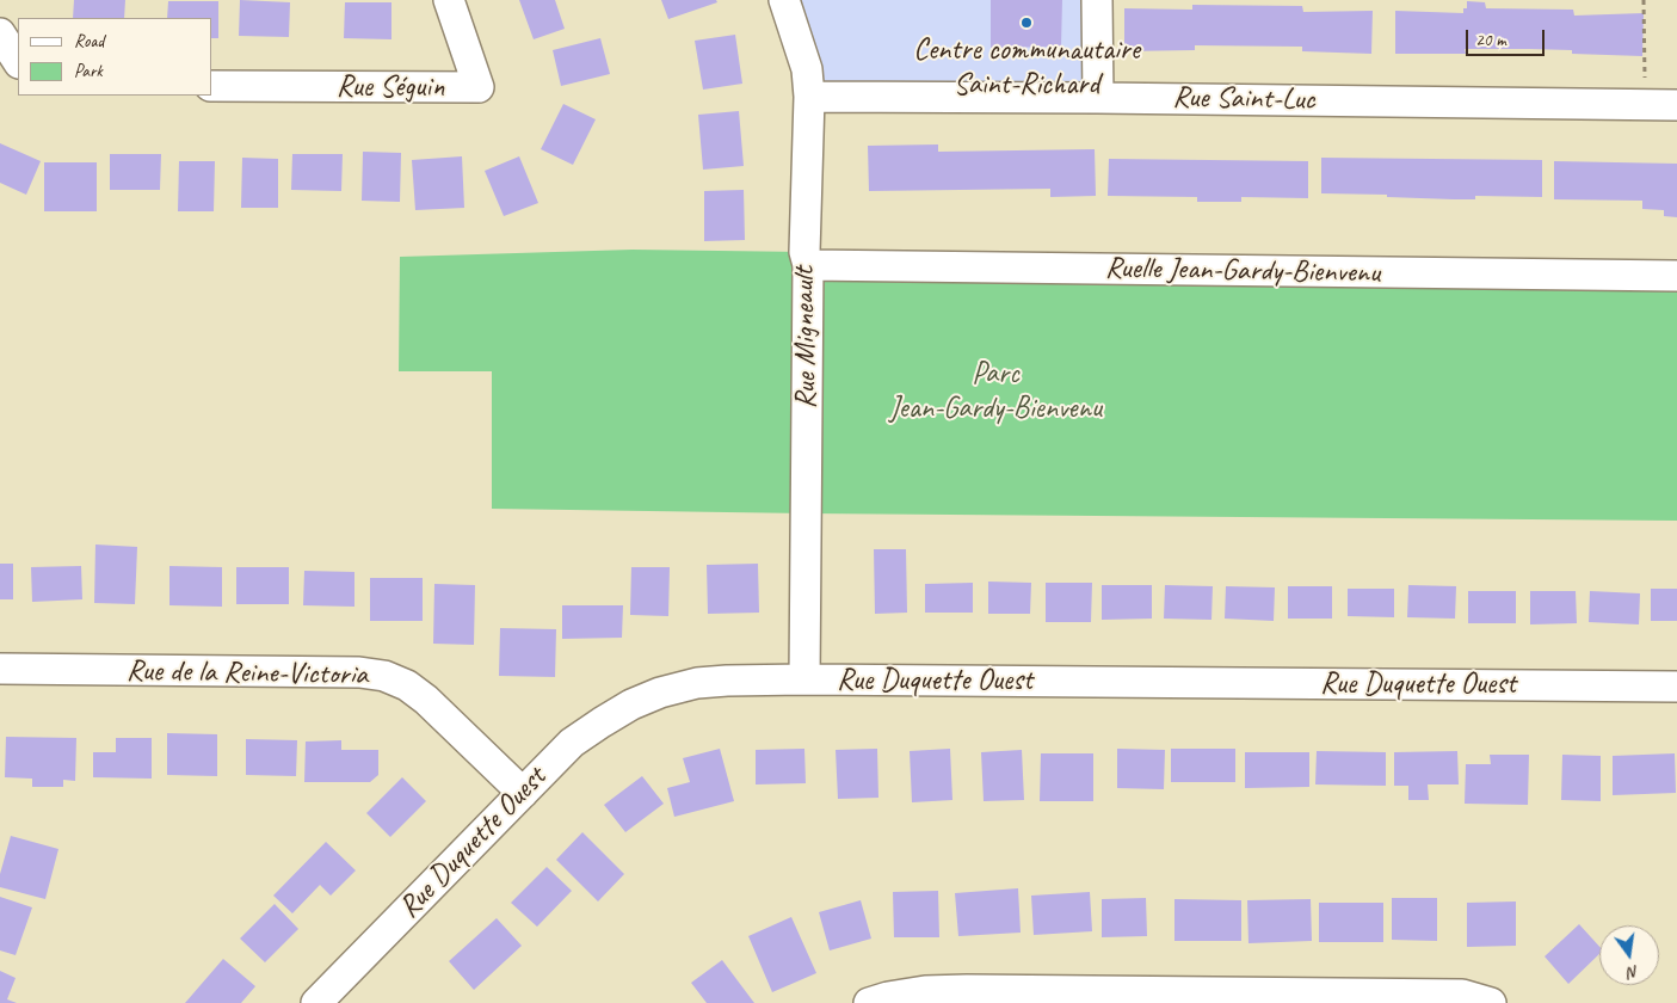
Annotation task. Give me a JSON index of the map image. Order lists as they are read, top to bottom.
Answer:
{
  "streets": {
    "street": [
      "Rue Séguin",
      "Rue Saint-Luc",
      "Ruelle Jean-Gardy-Bienvenu",
      "Rue Migneault",
      "Rue de la Reine-Victoria",
      "Rue Duquette Ouest"
    ]
  },
  "crossings": [
    ["Rue Saint-Luc", "Rue Migneault"],
    ["Ruelle Jean-Gardy-Bienvenu", "Rue Migneault"],
    ["Rue Migneault", "Rue Duquette Ouest"],
    ["Rue de la Reine-Victoria", "Rue Duquette Ouest"]
  ],
  "parks": ["Parc Jean-Gardy-Bienvenu"],
  "places": ["Centre communautaire Saint-Richard"],
  "legend": ["Road", "Park"],
  "scale_bar": "20 m",
  "north": "bottom"
}
